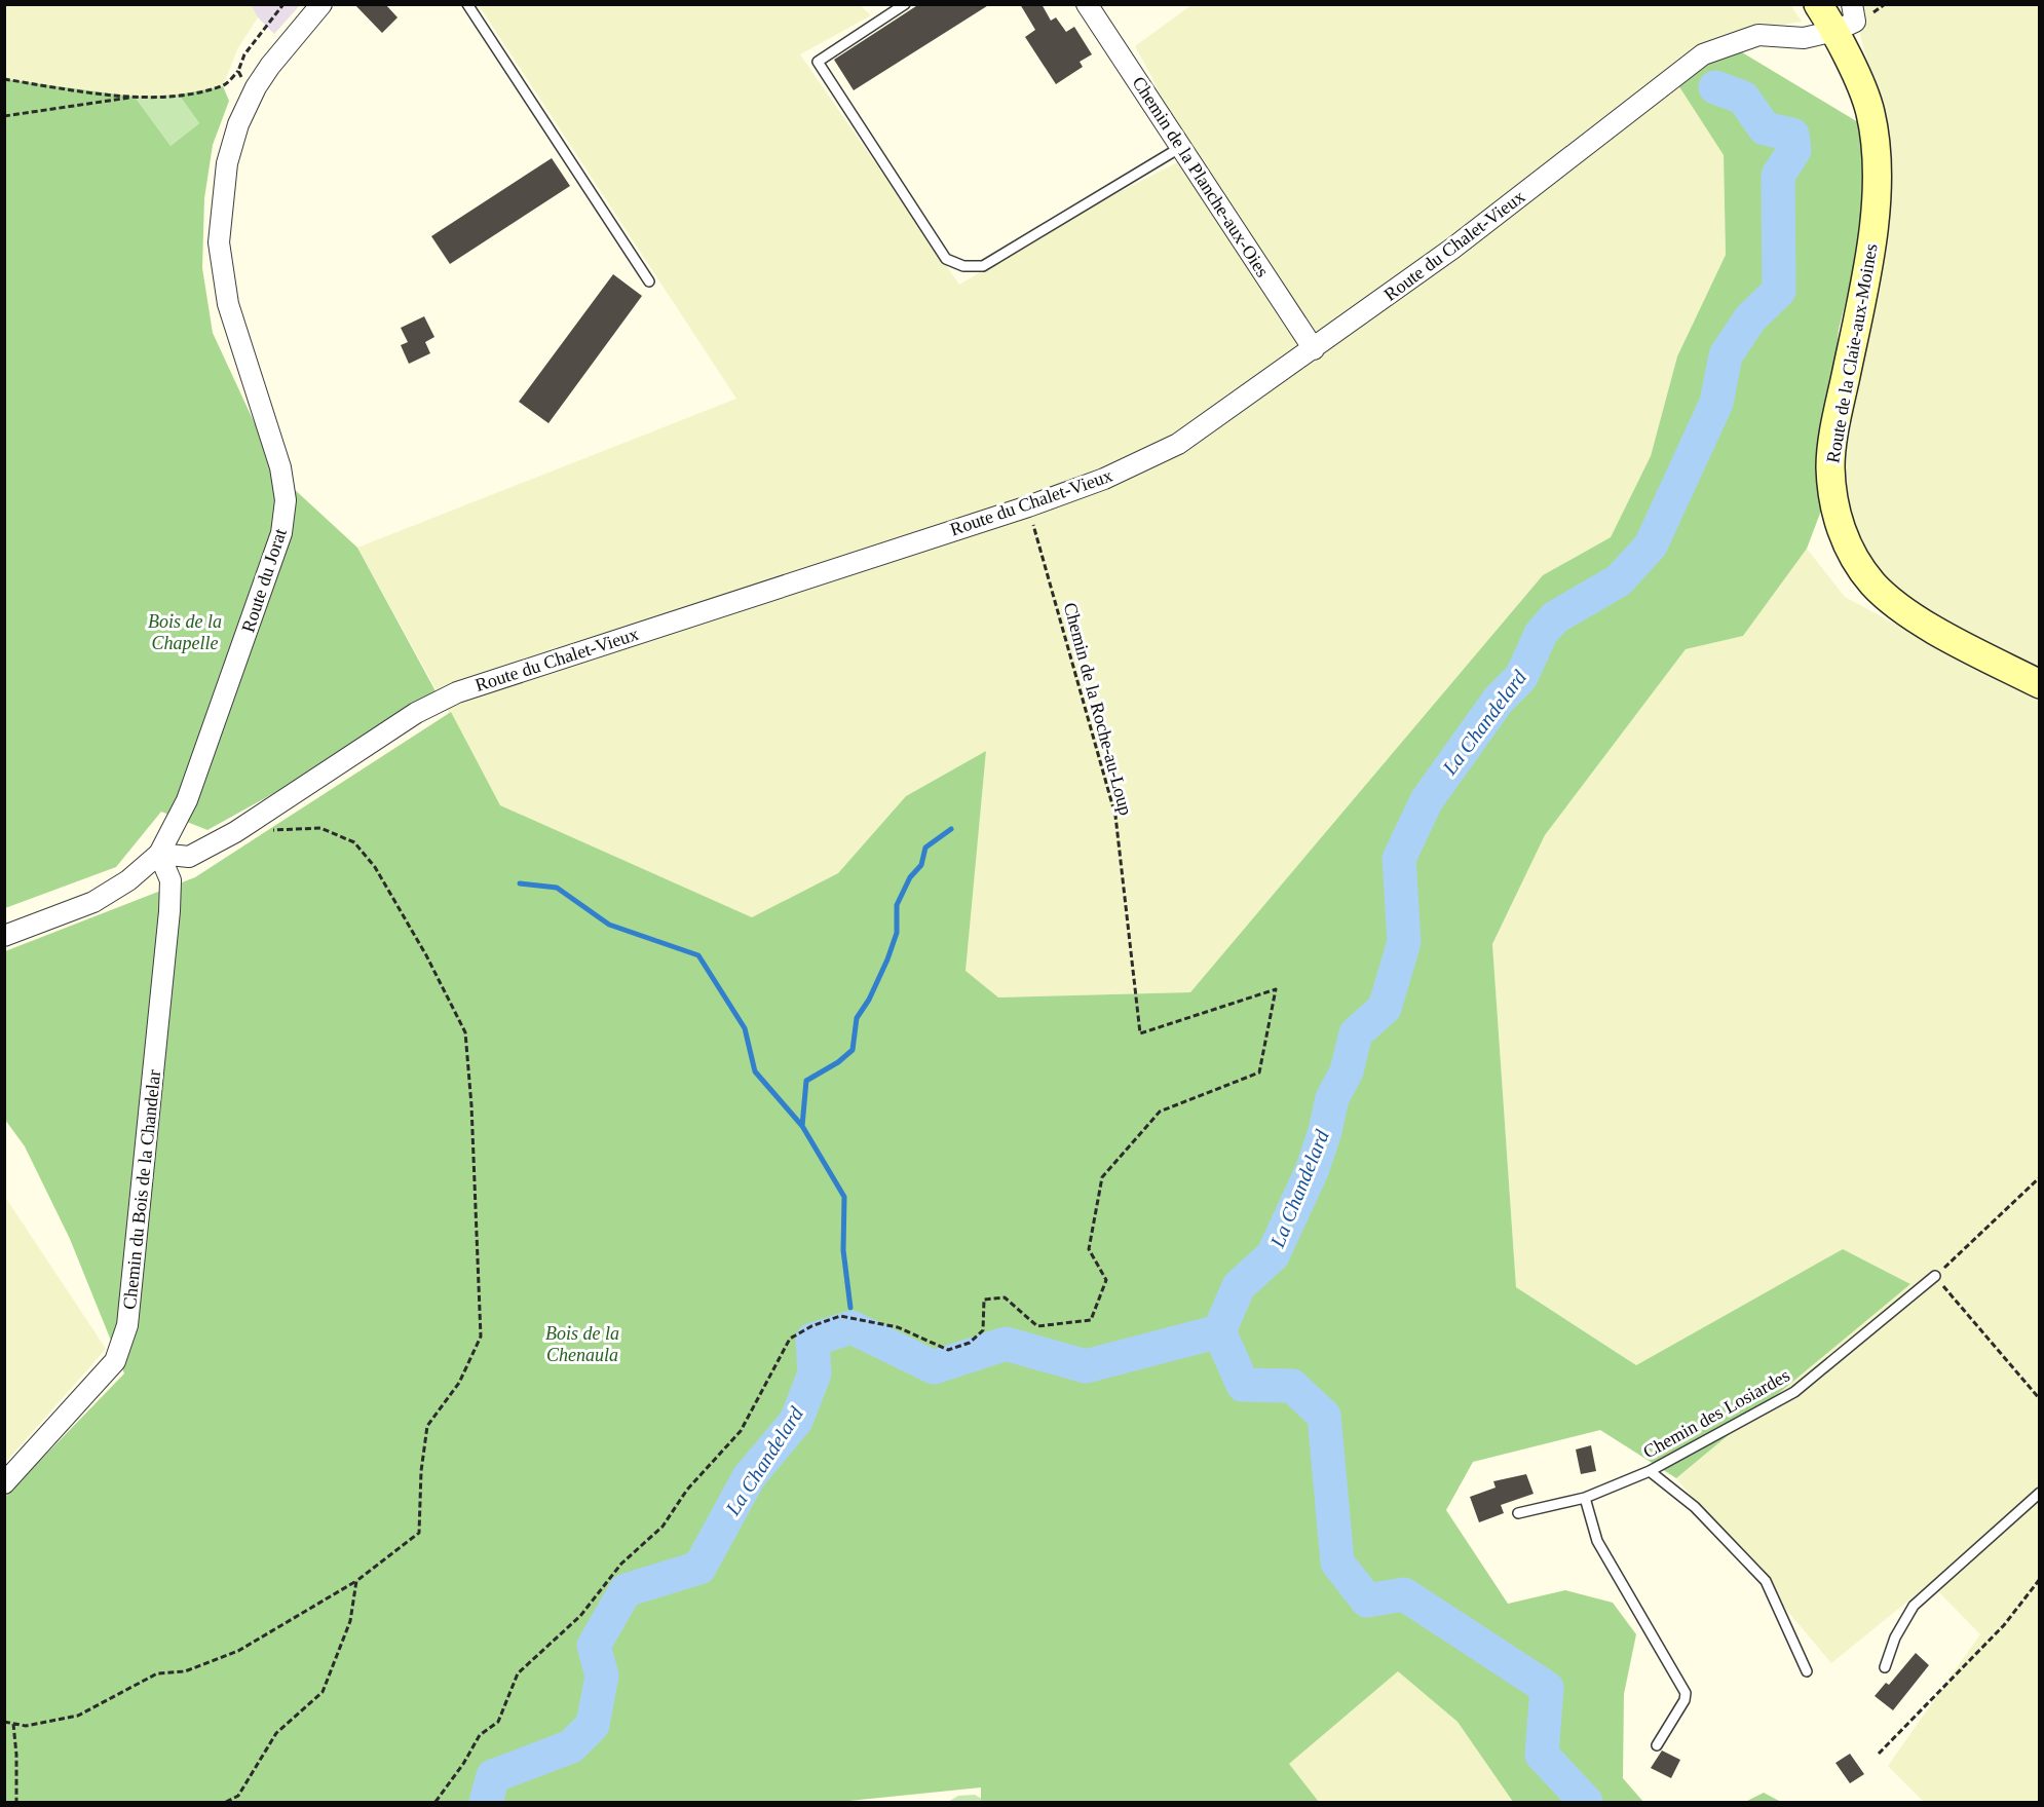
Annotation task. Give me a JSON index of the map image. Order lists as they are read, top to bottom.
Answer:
{
  "streets": {
    "main road": ["Route de la Claie-aux-Moines"],
    "street": [
      "Chemin de la Planche-aux-Oies",
      "Route du Chalet-Vieux",
      "Route du Jorat",
      "Chemin du Bois de la Chandelar"
    ],
    "lane": ["Chemin des Losiardes"],
    "path": ["Chemin de la Roche-au-Loup"]
  },
  "crossings": [
    ["Chemin de la Planche-aux-Oies", "Route du Chalet-Vieux"],
    ["Route du Chalet-Vieux", "Route de la Claie-aux-Moines"],
    ["Route du Chalet-Vieux", "Route du Jorat"],
    ["Route du Chalet-Vieux", "Chemin de la Roche-au-Loup"],
    ["Route du Chalet-Vieux", "Chemin du Bois de la Chandelar"],
    ["Route du Jorat", "Chemin du Bois de la Chandelar"]
  ],
  "water": ["La Chandelard"],
  "parks": ["Bois de la Chapelle", "Bois de la Chenaula"]
}
